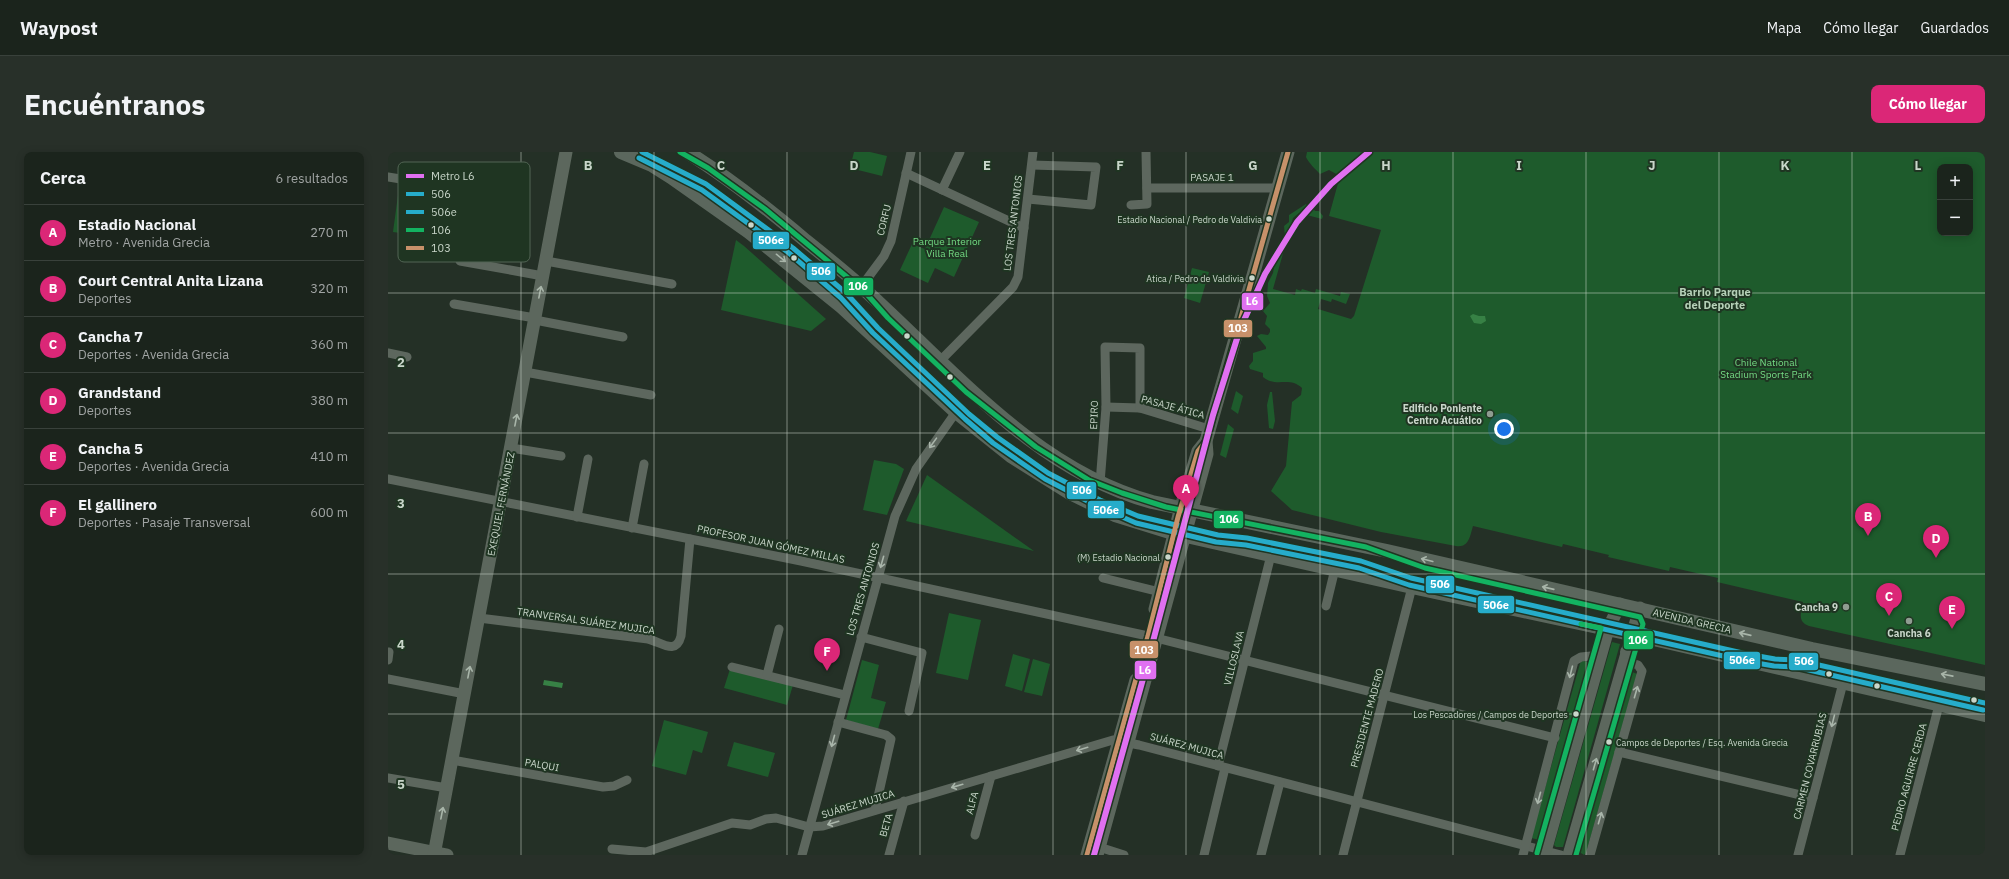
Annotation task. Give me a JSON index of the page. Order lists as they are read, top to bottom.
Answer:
{
  "streets": {
    "main road": ["EXEQUIEL FERNÁNDEZ", "AVENIDA GRECIA"],
    "street": [
      "PASAJE 1",
      "CORFU",
      "LOS TRES ANTONIOS",
      "PASAJE ÁTICA",
      "EPIRO",
      "PROFESOR JUAN GÓMEZ MILLAS",
      "TRANVERSAL SUÁREZ MUJICA",
      "VILLOSLAVA",
      "PRESIDENTE MADERO",
      "SUÁREZ MUJICA",
      "PALQUI",
      "CARMEN COVARRUBIAS",
      "PEDRO AGUIRRE CERDA",
      "ALFA",
      "BETA"
    ]
  },
  "crossings": [
    ["CORFU", "AVENIDA GRECIA"],
    ["LOS TRES ANTONIOS", "PROFESOR JUAN GÓMEZ MILLAS"],
    ["LOS TRES ANTONIOS", "AVENIDA GRECIA"],
    ["LOS TRES ANTONIOS", "SUÁREZ MUJICA"],
    ["PASAJE ÁTICA", "EPIRO"],
    ["EPIRO", "AVENIDA GRECIA"],
    ["EXEQUIEL FERNÁNDEZ", "PROFESOR JUAN GÓMEZ MILLAS"],
    ["EXEQUIEL FERNÁNDEZ", "TRANVERSAL SUÁREZ MUJICA"],
    ["EXEQUIEL FERNÁNDEZ", "PALQUI"],
    ["PROFESOR JUAN GÓMEZ MILLAS", "TRANVERSAL SUÁREZ MUJICA"],
    ["PROFESOR JUAN GÓMEZ MILLAS", "VILLOSLAVA"],
    ["PROFESOR JUAN GÓMEZ MILLAS", "PRESIDENTE MADERO"],
    ["VILLOSLAVA", "SUÁREZ MUJICA"],
    ["PRESIDENTE MADERO", "SUÁREZ MUJICA"],
    ["SUÁREZ MUJICA", "ALFA"],
    ["SUÁREZ MUJICA", "BETA"]
  ],
  "one_way": [
    "LOS TRES ANTONIOS",
    "EXEQUIEL FERNÁNDEZ",
    "SUÁREZ MUJICA",
    "CARMEN COVARRUBIAS"
  ],
  "districts": ["Barrio Parque del Deporte"],
  "parks": ["Parque Interior Villa Real", "Chile National Stadium Sports Park"],
  "places": [
    "Estadio Nacional / Pedro de Valdivia",
    "Atica / Pedro de Valdivia",
    "Edificio Poniente Centro Acuático",
    "(M) Estadio Nacional",
    "Cancha 9",
    "Cancha 6",
    "Los Pescadores / Campos de Deportes",
    "Campos de Deportes / Esq. Avenida Grecia"
  ],
  "lines": [
    "metro line L6",
    "transit line 506",
    "transit line 106",
    "transit line 103",
    "transit line 506e"
  ],
  "legend": [
    "Metro L6",
    "506",
    "506e",
    "106",
    "103"
  ],
  "page": {
    "header": "Waypost",
    "nav": ["Mapa", "Cómo llegar", "Guardados"],
    "buttons": "Cómo llegar",
    "title": "Encuéntranos",
    "heading": ["Cerca", "6 resultados"],
    "map_buttons": ["+", "−"],
    "list": [
      {
        "mark": "A",
        "name": "Estadio Nacional",
        "note": "Metro · Avenida Grecia",
        "value": "270 m"
      },
      {
        "mark": "B",
        "name": "Court Central Anita Lizana",
        "note": "Deportes",
        "value": "320 m"
      },
      {
        "mark": "C",
        "name": "Cancha 7",
        "note": "Deportes · Avenida Grecia",
        "value": "360 m"
      },
      {
        "mark": "D",
        "name": "Grandstand",
        "note": "Deportes",
        "value": "380 m"
      },
      {
        "mark": "E",
        "name": "Cancha 5",
        "note": "Deportes · Avenida Grecia",
        "value": "410 m"
      },
      {
        "mark": "F",
        "name": "El gallinero",
        "note": "Deportes · Pasaje Transversal",
        "value": "600 m"
      }
    ],
    "pins": [
      "A",
      "B",
      "D",
      "C",
      "E",
      "F"
    ]
  },
  "grid": {
    "columns": [
      "B",
      "C",
      "D",
      "E",
      "F",
      "G",
      "H",
      "I",
      "J",
      "K",
      "L"
    ],
    "rows": [
      "2",
      "3",
      "4",
      "5"
    ]
  }
}
